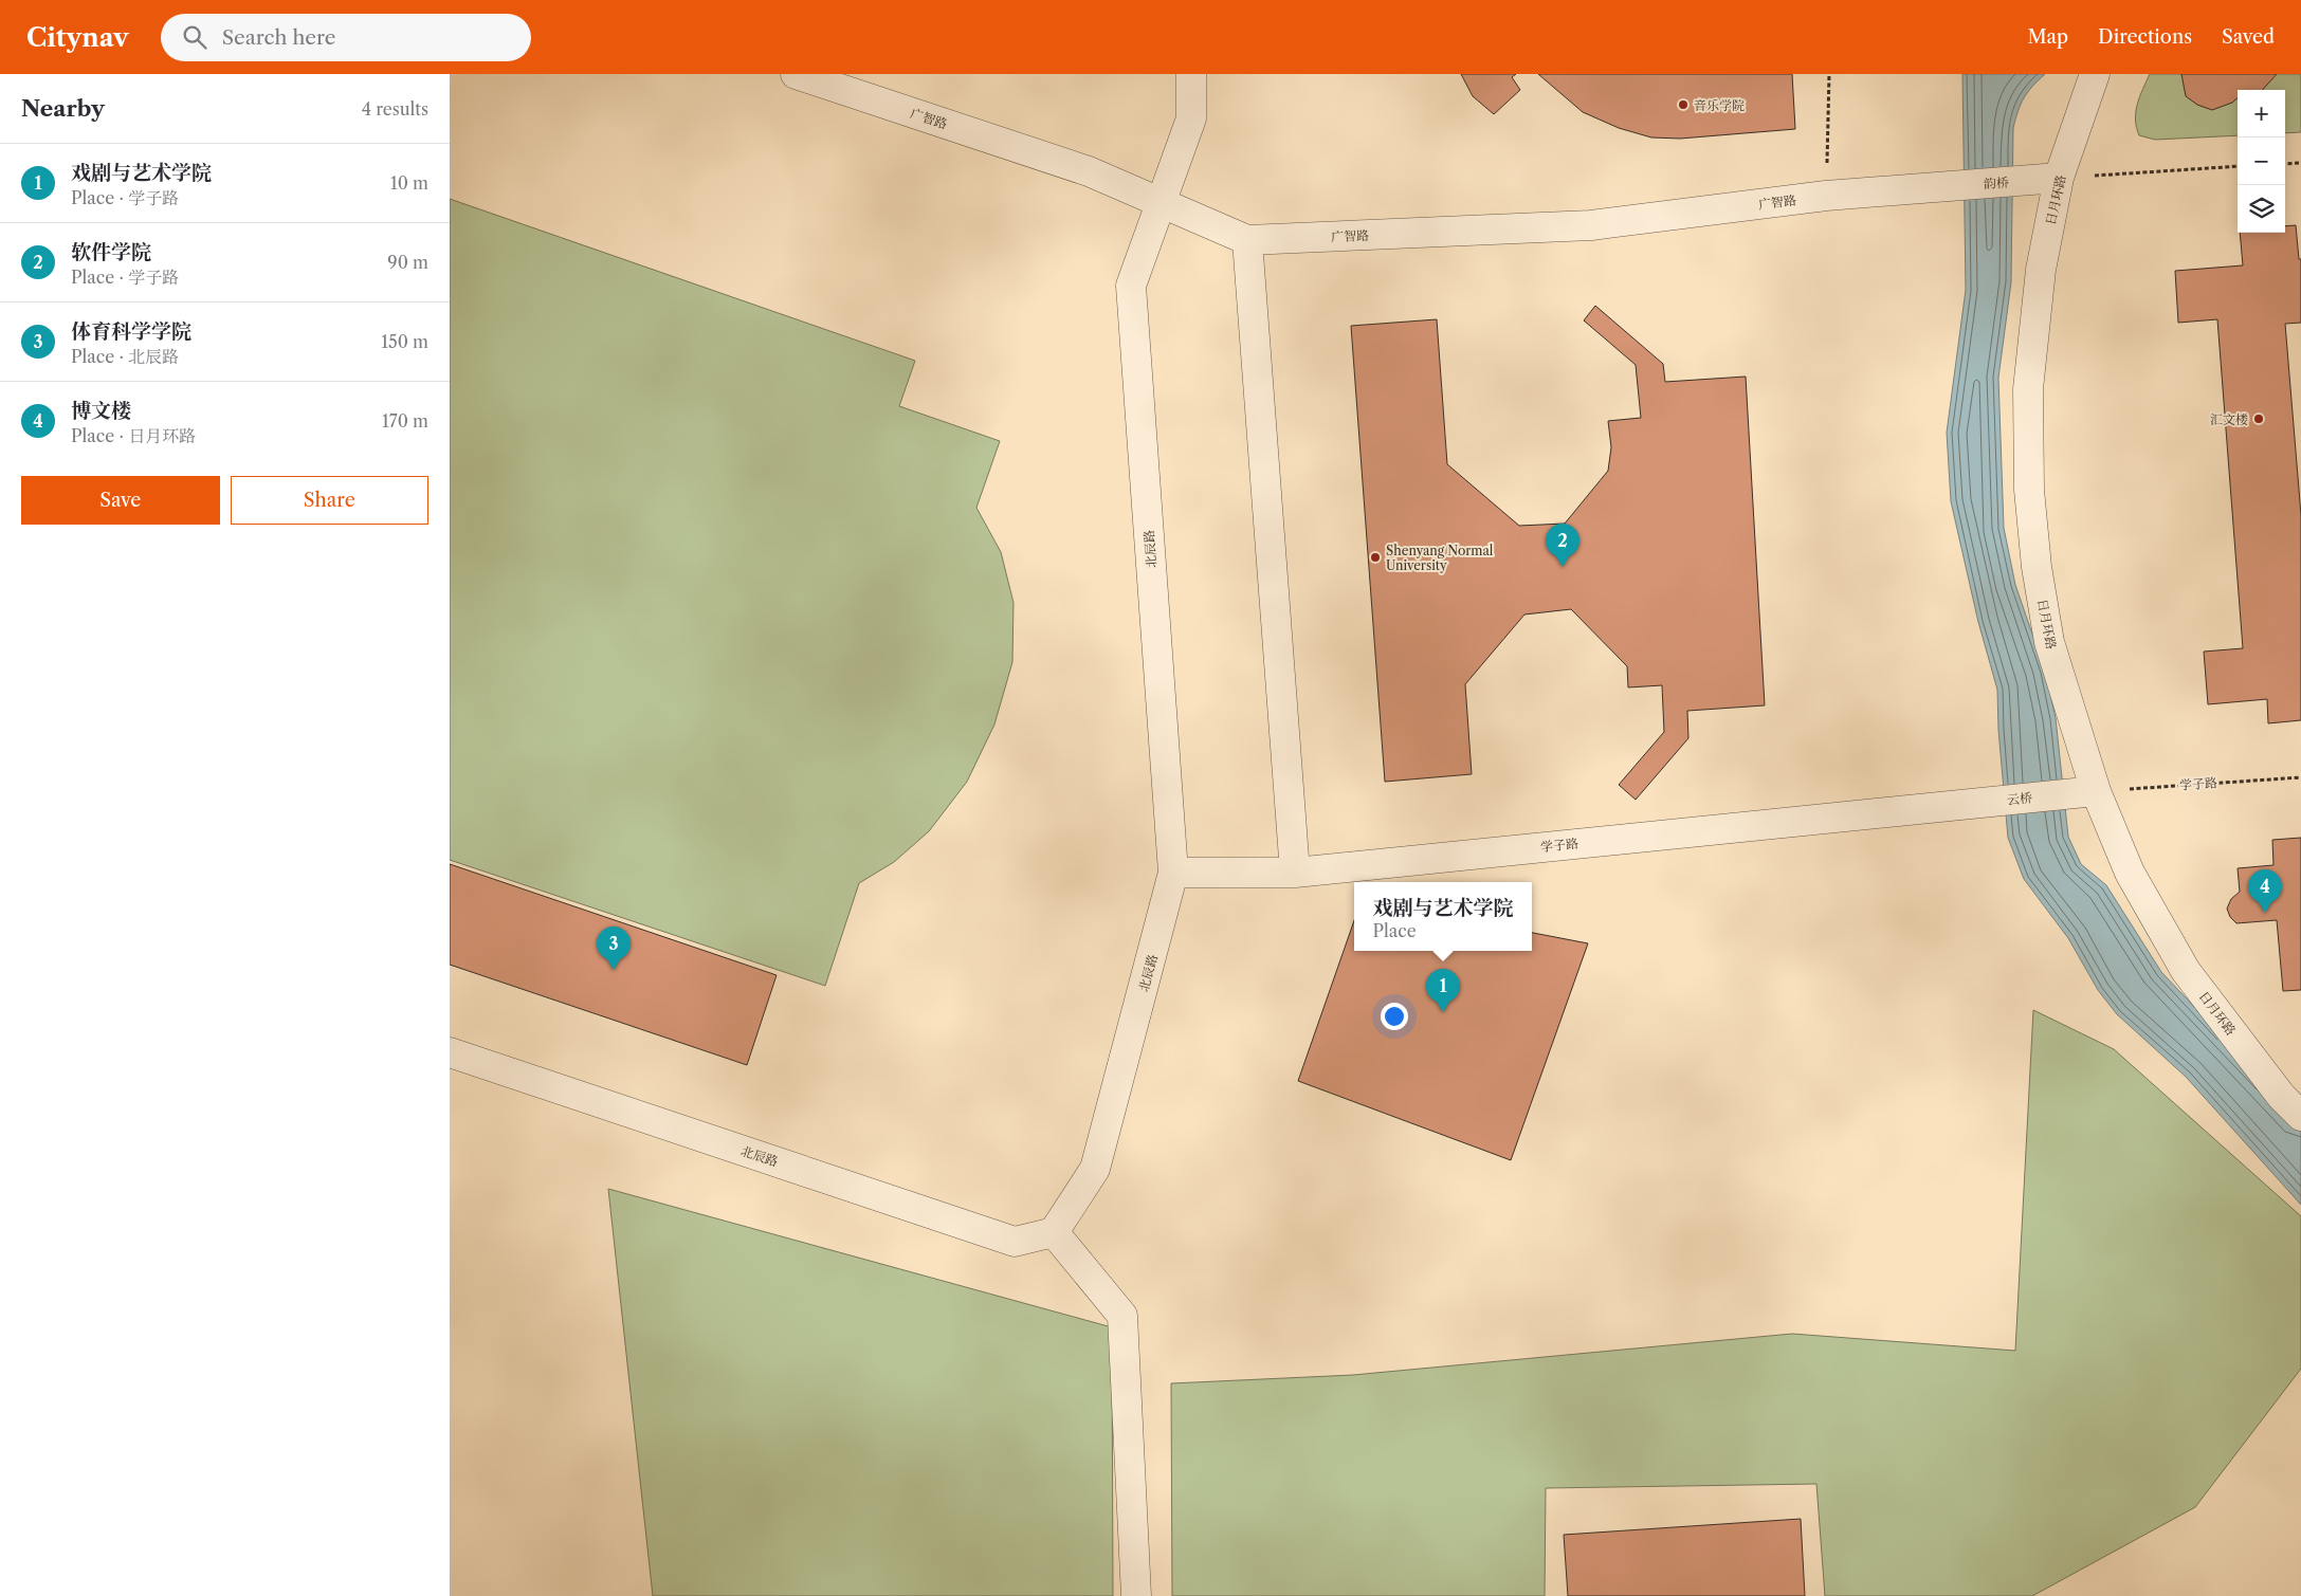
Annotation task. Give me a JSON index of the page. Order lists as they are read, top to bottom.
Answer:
{
  "streets": {
    "street": [
      "广智路",
      "韵桥",
      "日月环路",
      "北辰路",
      "学子路",
      "云桥"
    ]
  },
  "crossings": [
    ["广智路", "韵桥"],
    ["广智路", "北辰路"],
    ["韵桥", "日月环路"],
    ["日月环路", "学子路"],
    ["日月环路", "云桥"],
    ["北辰路", "学子路"],
    ["学子路", "云桥"]
  ],
  "places": ["音乐学院", "汇文楼", "Shenyang Normal University"],
  "page": {
    "header": "Citynav",
    "search": "Search here",
    "nav": ["Map", "Directions", "Saved"],
    "heading": ["Nearby", "4 results"],
    "map_buttons": ["+", "−"],
    "list": [
      {
        "mark": "1",
        "name": "戏剧与艺术学院",
        "note": "Place · 学子路",
        "value": "10 m"
      },
      {
        "mark": "2",
        "name": "软件学院",
        "note": "Place · 学子路",
        "value": "90 m"
      },
      {
        "mark": "3",
        "name": "体育科学学院",
        "note": "Place · 北辰路",
        "value": "150 m"
      },
      {
        "mark": "4",
        "name": "博文楼",
        "note": "Place · 日月环路",
        "value": "170 m"
      }
    ],
    "buttons": ["Save", "Share"],
    "pins": [
      "2",
      "4",
      "3",
      "1"
    ],
    "popup": ["戏剧与艺术学院", "Place"]
  }
}
